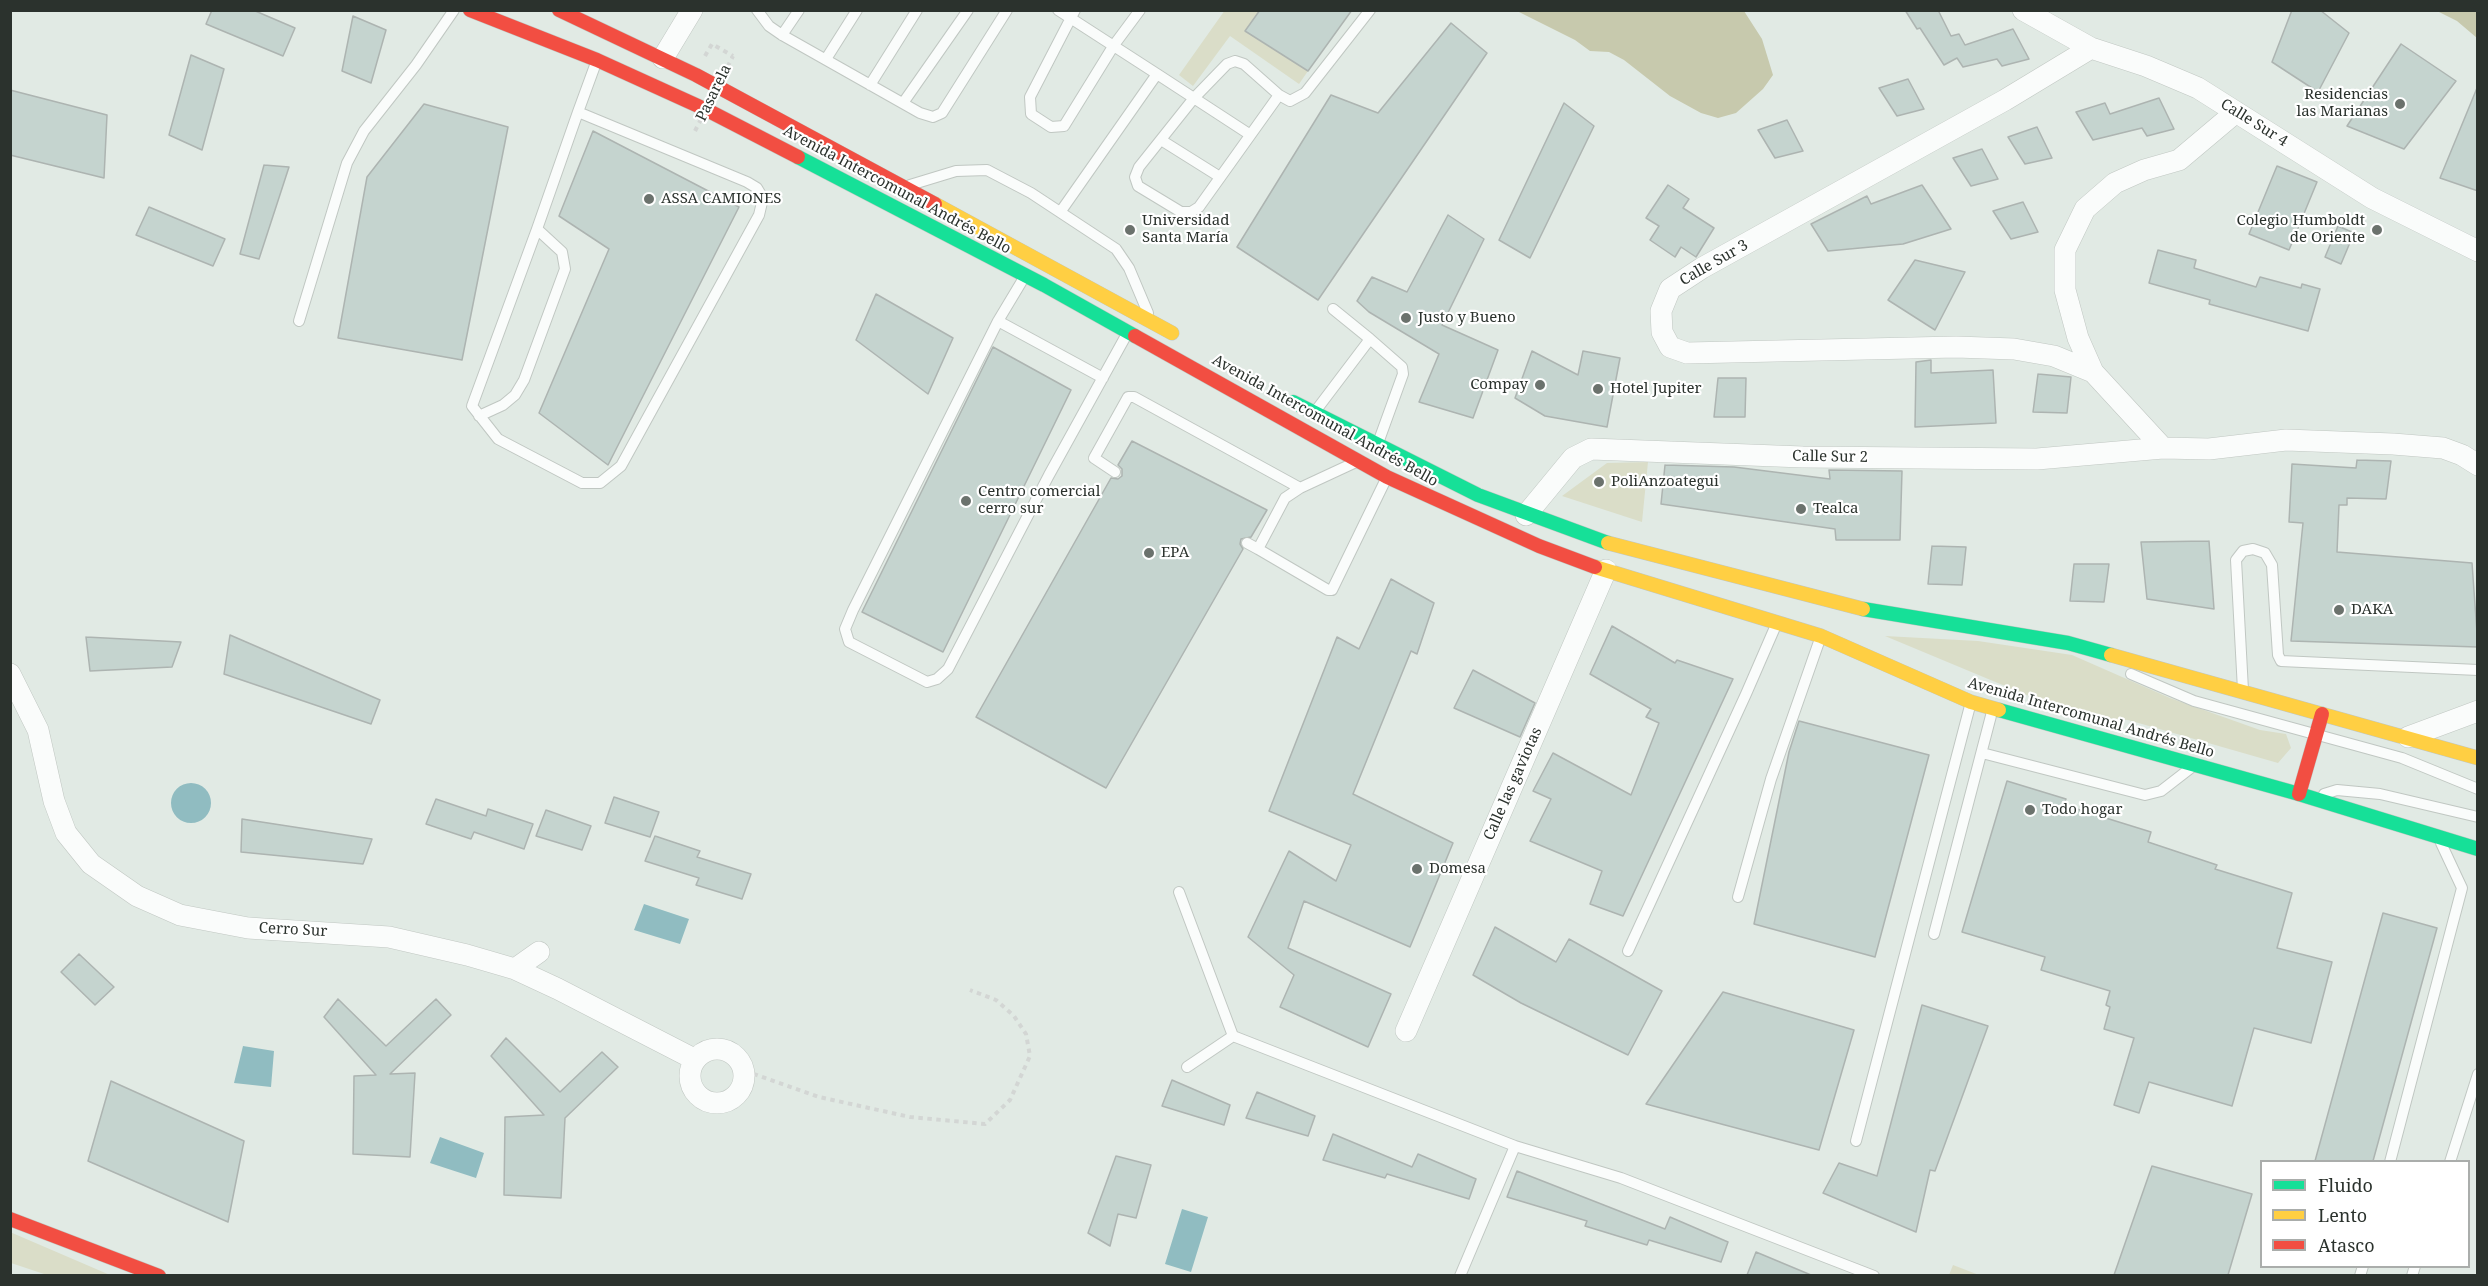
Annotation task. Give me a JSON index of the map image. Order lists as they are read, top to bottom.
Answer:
{
  "streets": {
    "main road": ["Avenida Intercomunal Andrés Bello"],
    "street": [
      "Calle Sur 4",
      "Calle Sur 3",
      "Calle Sur 2",
      "Calle las gaviotas",
      "Cerro Sur"
    ],
    "path": ["Pasarela"]
  },
  "crossings": [
    ["Calle Sur 4", "Calle Sur 3"],
    ["Avenida Intercomunal Andrés Bello", "Calle Sur 2"],
    ["Avenida Intercomunal Andrés Bello", "Calle las gaviotas"]
  ],
  "places": [
    "Residencias las Marianas",
    "ASSA CAMIONES",
    "Universidad Santa María",
    "Colegio Humboldt de Oriente",
    "Justo y Bueno",
    "Compay",
    "Hotel Jupiter",
    "PoliAnzoategui",
    "Centro comercial cerro sur",
    "Tealca",
    "EPA",
    "DAKA",
    "Todo hogar",
    "Domesa"
  ],
  "legend": ["Fluido", "Lento", "Atasco"]
}
